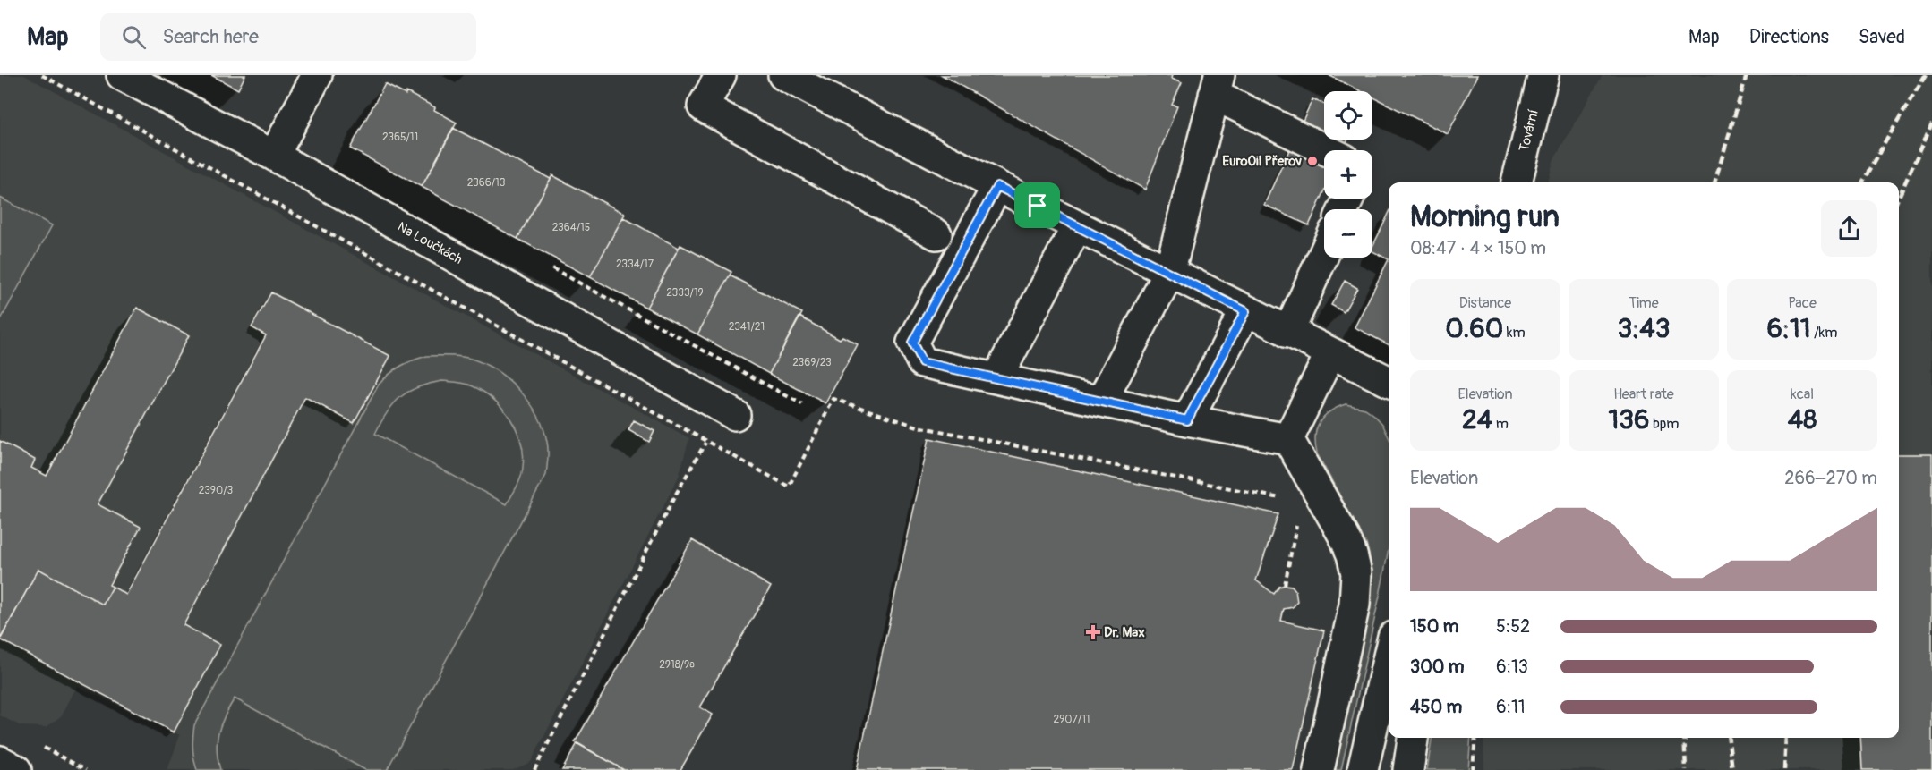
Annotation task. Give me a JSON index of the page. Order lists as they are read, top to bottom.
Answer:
{
  "streets": {
    "street": ["Tovární", "Na Loučkách"]
  },
  "places": {
    "other": ["EuroOil Přerov"],
    "health": ["Dr. Max"]
  },
  "house_numbers": [
    "2365/11",
    "2366/13",
    "2364/15",
    "2334/17",
    "2333/19",
    "2341/21",
    "2369/23",
    "2390/3",
    "2918/9a",
    "2907/11"
  ],
  "page": {
    "header": "Map",
    "search": "Search here",
    "nav": ["Map", "Directions", "Saved"],
    "map_buttons": ["+", "−"],
    "heading": ["Morning run", "08:47 · 4 × 150 m"],
    "stats": [
      ["Distance", "0.60 km"],
      ["Time", "3:43"],
      ["Pace", "6:11 /km"],
      ["Elevation", "24 m"],
      ["Heart rate", "136 bpm"],
      ["kcal", "48"]
    ],
    "chart": ["Elevation", "266–270 m"],
    "list": [
      {
        "name": "150 m",
        "note": "5:52"
      },
      {
        "name": "300 m",
        "note": "6:13"
      },
      {
        "name": "450 m",
        "note": "6:11"
      }
    ]
  }
}
